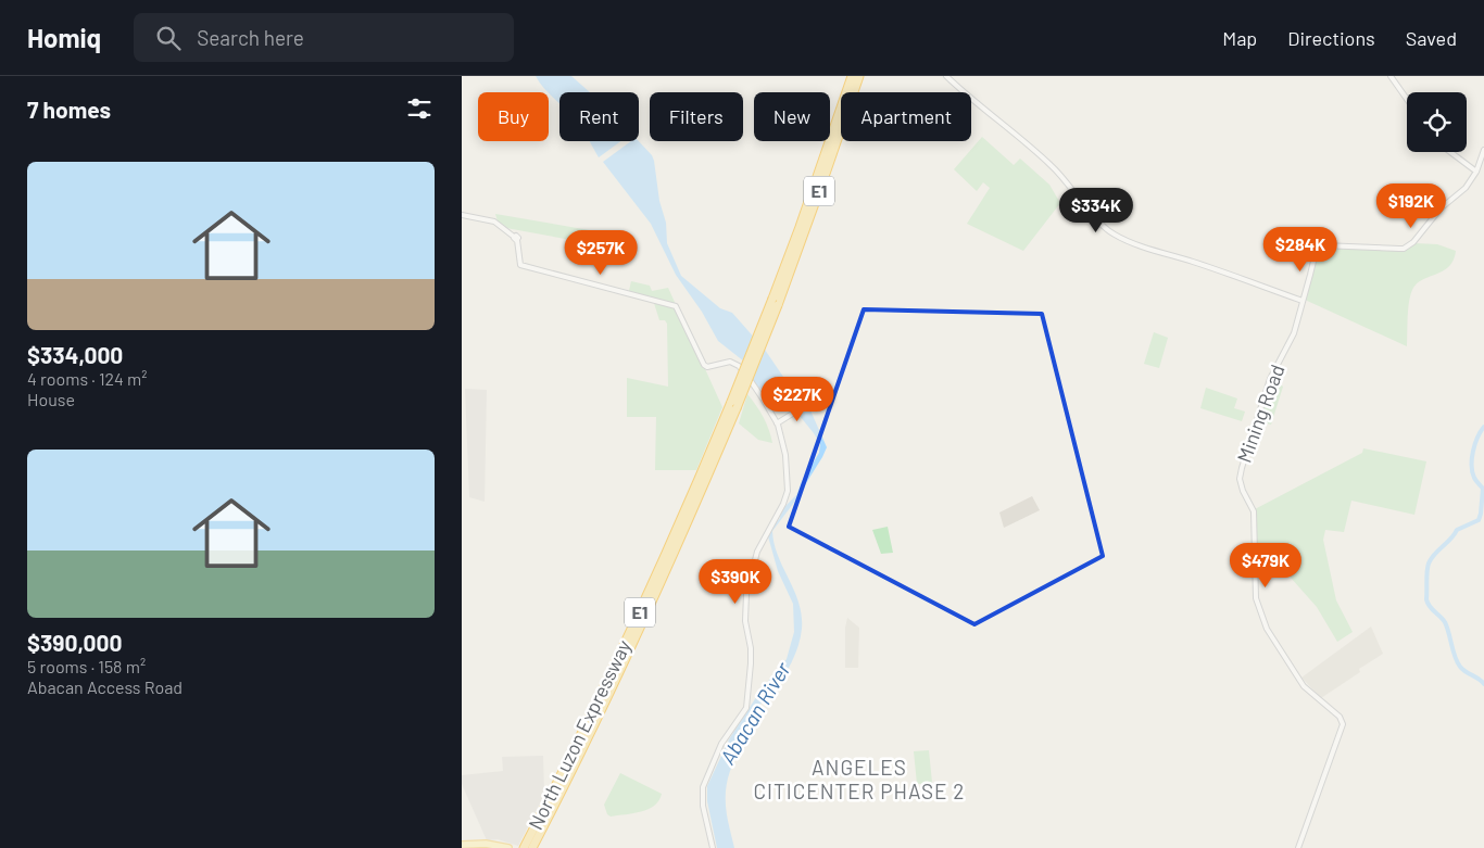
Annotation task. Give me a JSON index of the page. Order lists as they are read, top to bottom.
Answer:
{
  "streets": {
    "highway": ["E1", "North Luzon Expressway"],
    "street": ["Mining Road"]
  },
  "districts": ["ANGELES CITICENTER PHASE 2"],
  "water": ["Abacan River"],
  "page": {
    "header": "Homiq",
    "search": "Search here",
    "nav": ["Map", "Directions", "Saved"],
    "heading": "7 homes",
    "chip": [
      "Buy",
      "Rent",
      "Filters",
      "New",
      "Apartment"
    ],
    "list": [
      {
        "name": "$334,000",
        "note": "4 rooms · 124 m² · House"
      },
      {
        "name": "$390,000",
        "note": "5 rooms · 158 m² · Abacan Access Road"
      }
    ],
    "price": [
      "$192K",
      "$334K",
      "$284K",
      "$257K",
      "$227K",
      "$479K",
      "$390K"
    ]
  }
}
